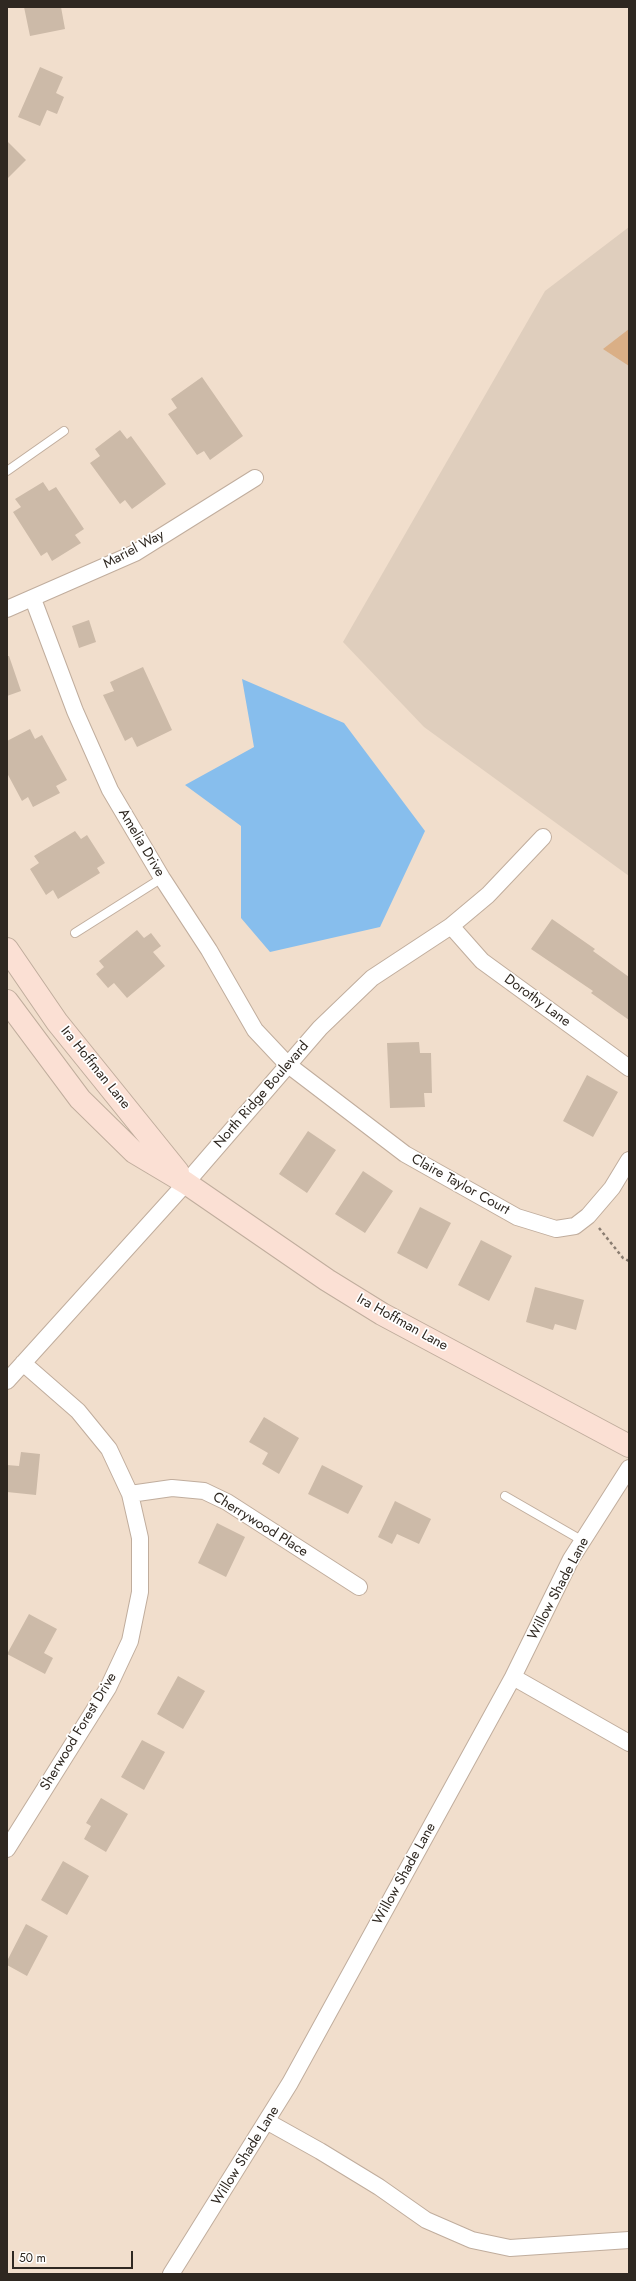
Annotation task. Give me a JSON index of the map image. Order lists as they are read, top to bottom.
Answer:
{
  "streets": {
    "main road": ["Ira Hoffman Lane"],
    "street": [
      "Mariel Way",
      "Amelia Drive",
      "Dorothy Lane",
      "North Ridge Boulevard",
      "Claire Taylor Court",
      "Cherrywood Place",
      "Willow Shade Lane",
      "Sherwood Forest Drive"
    ]
  },
  "crossings": [
    ["Mariel Way", "Amelia Drive"],
    ["Amelia Drive", "North Ridge Boulevard"],
    ["Amelia Drive", "Claire Taylor Court"],
    ["Dorothy Lane", "North Ridge Boulevard"],
    ["Ira Hoffman Lane", "North Ridge Boulevard"],
    ["North Ridge Boulevard", "Claire Taylor Court"],
    ["North Ridge Boulevard", "Sherwood Forest Drive"],
    ["Cherrywood Place", "Sherwood Forest Drive"]
  ],
  "scale_bar": "50 m"
}
